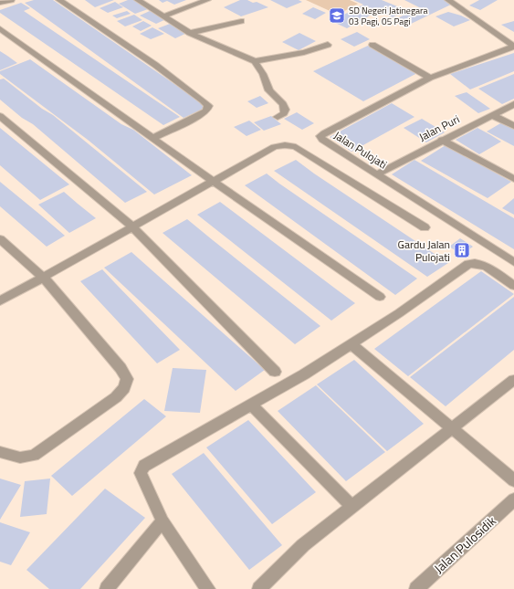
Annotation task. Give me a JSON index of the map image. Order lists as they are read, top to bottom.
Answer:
{
  "streets": {
    "street": ["Jalan Puri", "Jalan Pulojati", "Jalan Pulosidik"]
  },
  "crossings": [
    ["Jalan Puri", "Jalan Pulojati"]
  ],
  "places": {
    "school or university": ["SD Negeri Jatinegara 03 Pagi, 05 Pagi"],
    "building": ["Gardu Jalan Pulojati"]
  }
}
